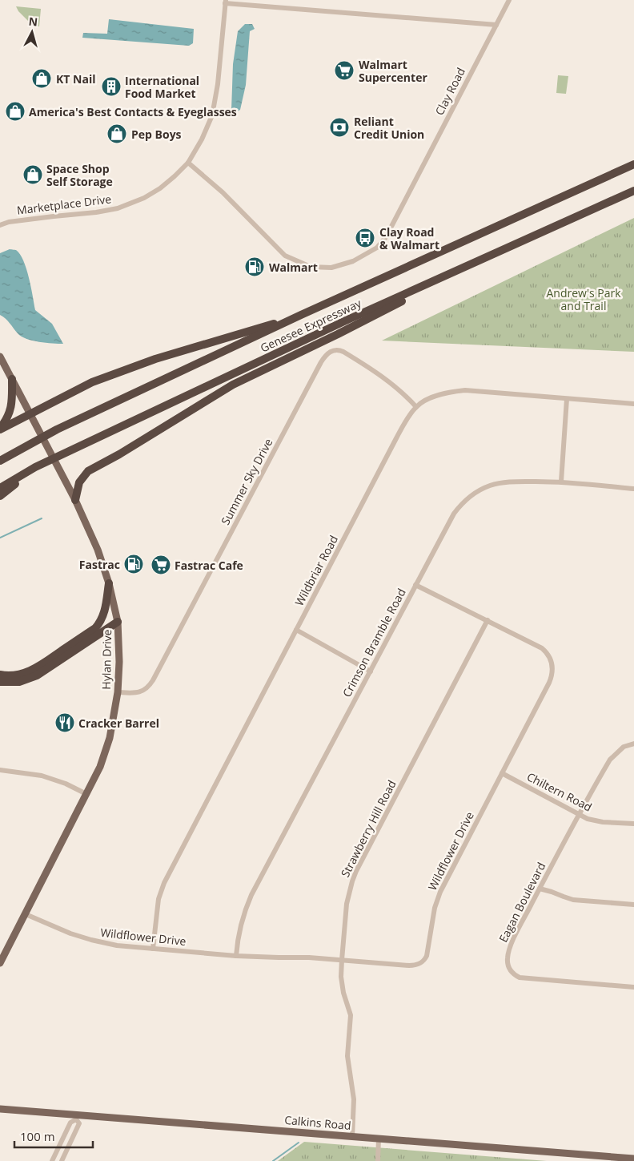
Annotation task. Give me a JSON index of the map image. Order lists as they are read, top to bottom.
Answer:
{
  "streets": {
    "highway": ["Genesee Expressway"],
    "main road": ["Hylan Drive", "Calkins Road"],
    "street": [
      "Clay Road",
      "Marketplace Drive",
      "Summer Sky Drive",
      "Wildbriar Road",
      "Crimson Bramble Road",
      "Chiltern Road",
      "Strawberry Hill Road",
      "Wildflower Drive",
      "Eagan Boulevard"
    ]
  },
  "crossings": [
    ["Clay Road", "Marketplace Drive"],
    ["Summer Sky Drive", "Wildbriar Road"],
    ["Summer Sky Drive", "Hylan Drive"],
    ["Wildbriar Road", "Wildflower Drive"],
    ["Crimson Bramble Road", "Wildflower Drive"],
    ["Hylan Drive", "Wildflower Drive"],
    ["Chiltern Road", "Wildflower Drive"],
    ["Chiltern Road", "Eagan Boulevard"],
    ["Strawberry Hill Road", "Wildflower Drive"],
    ["Strawberry Hill Road", "Calkins Road"]
  ],
  "parks": ["Andrew's Park and Trail"],
  "places": {
    "supermarket": ["Walmart Supercenter", "Fastrac Cafe"],
    "shop": [
      "KT Nail",
      "America's Best Contacts & Eyeglasses",
      "Pep Boys",
      "Space Shop Self Storage"
    ],
    "building": ["International Food Market"],
    "bank": ["Reliant Credit Union"],
    "bus stop": ["Clay Road & Walmart"],
    "fuel station": ["Walmart", "Fastrac"],
    "restaurant": ["Cracker Barrel"]
  },
  "scale_bar": "100 m",
  "north": "top"
}
